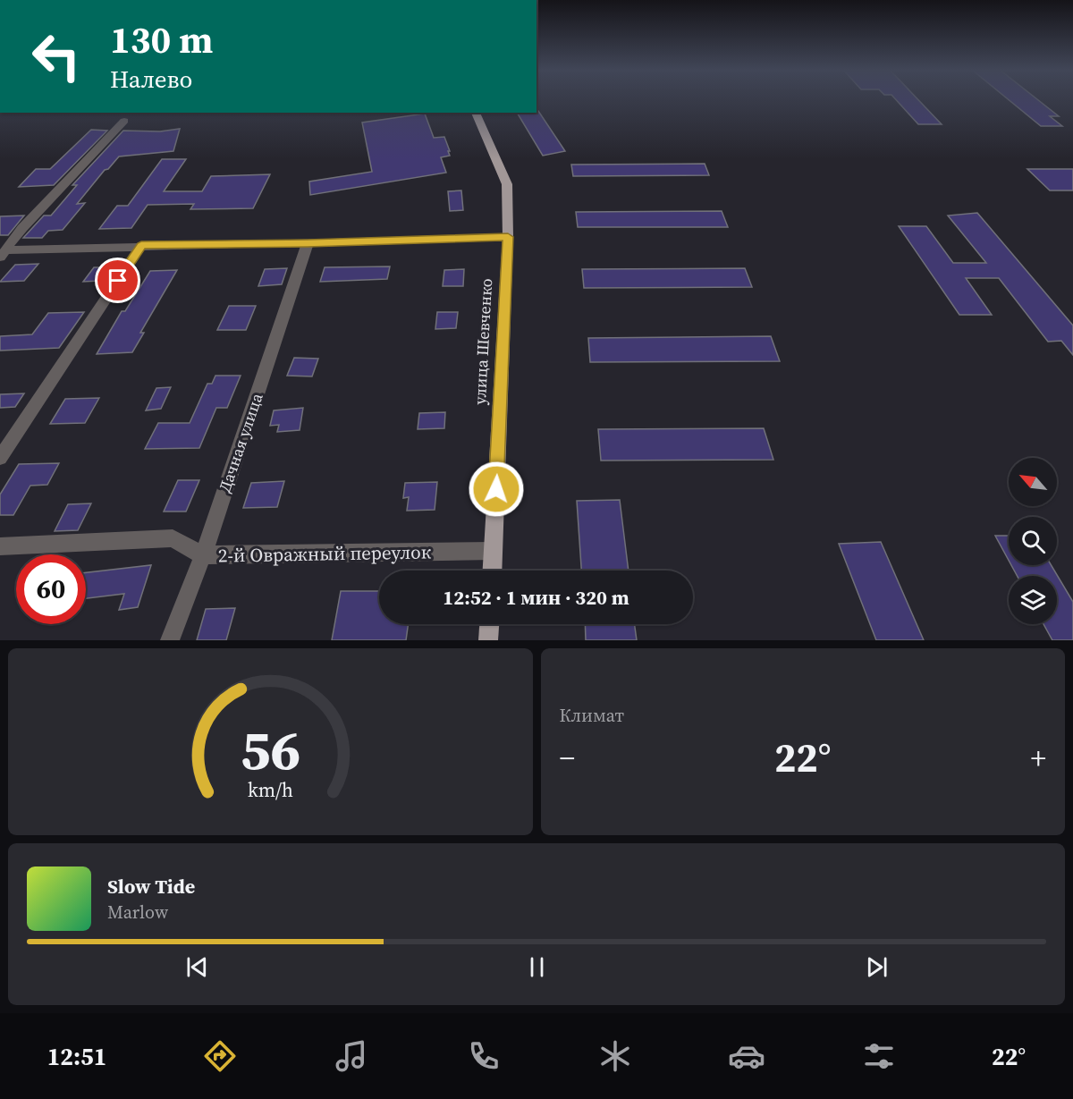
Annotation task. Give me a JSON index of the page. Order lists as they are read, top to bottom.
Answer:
{
  "streets": {
    "main road": ["улица Шевченко"],
    "street": ["Дачная улица", "2-й Овражный переулок"]
  },
  "crossings": [
    ["улица Шевченко", "2-й Овражный переулок"],
    ["Дачная улица", "2-й Овражный переулок"]
  ],
  "north": "top left",
  "page": {
    "turn": ["130 m", "Налево"],
    "limit": "60",
    "trip": "12:52 · 1 мин · 320 m",
    "tile": "Климат",
    "heat": ["−", "22°", "+"],
    "song": ["Slow Tide", "Marlow"],
    "tabs": ["12:51", "22°"],
    "gauge": ["56", "km/h"]
  }
}
